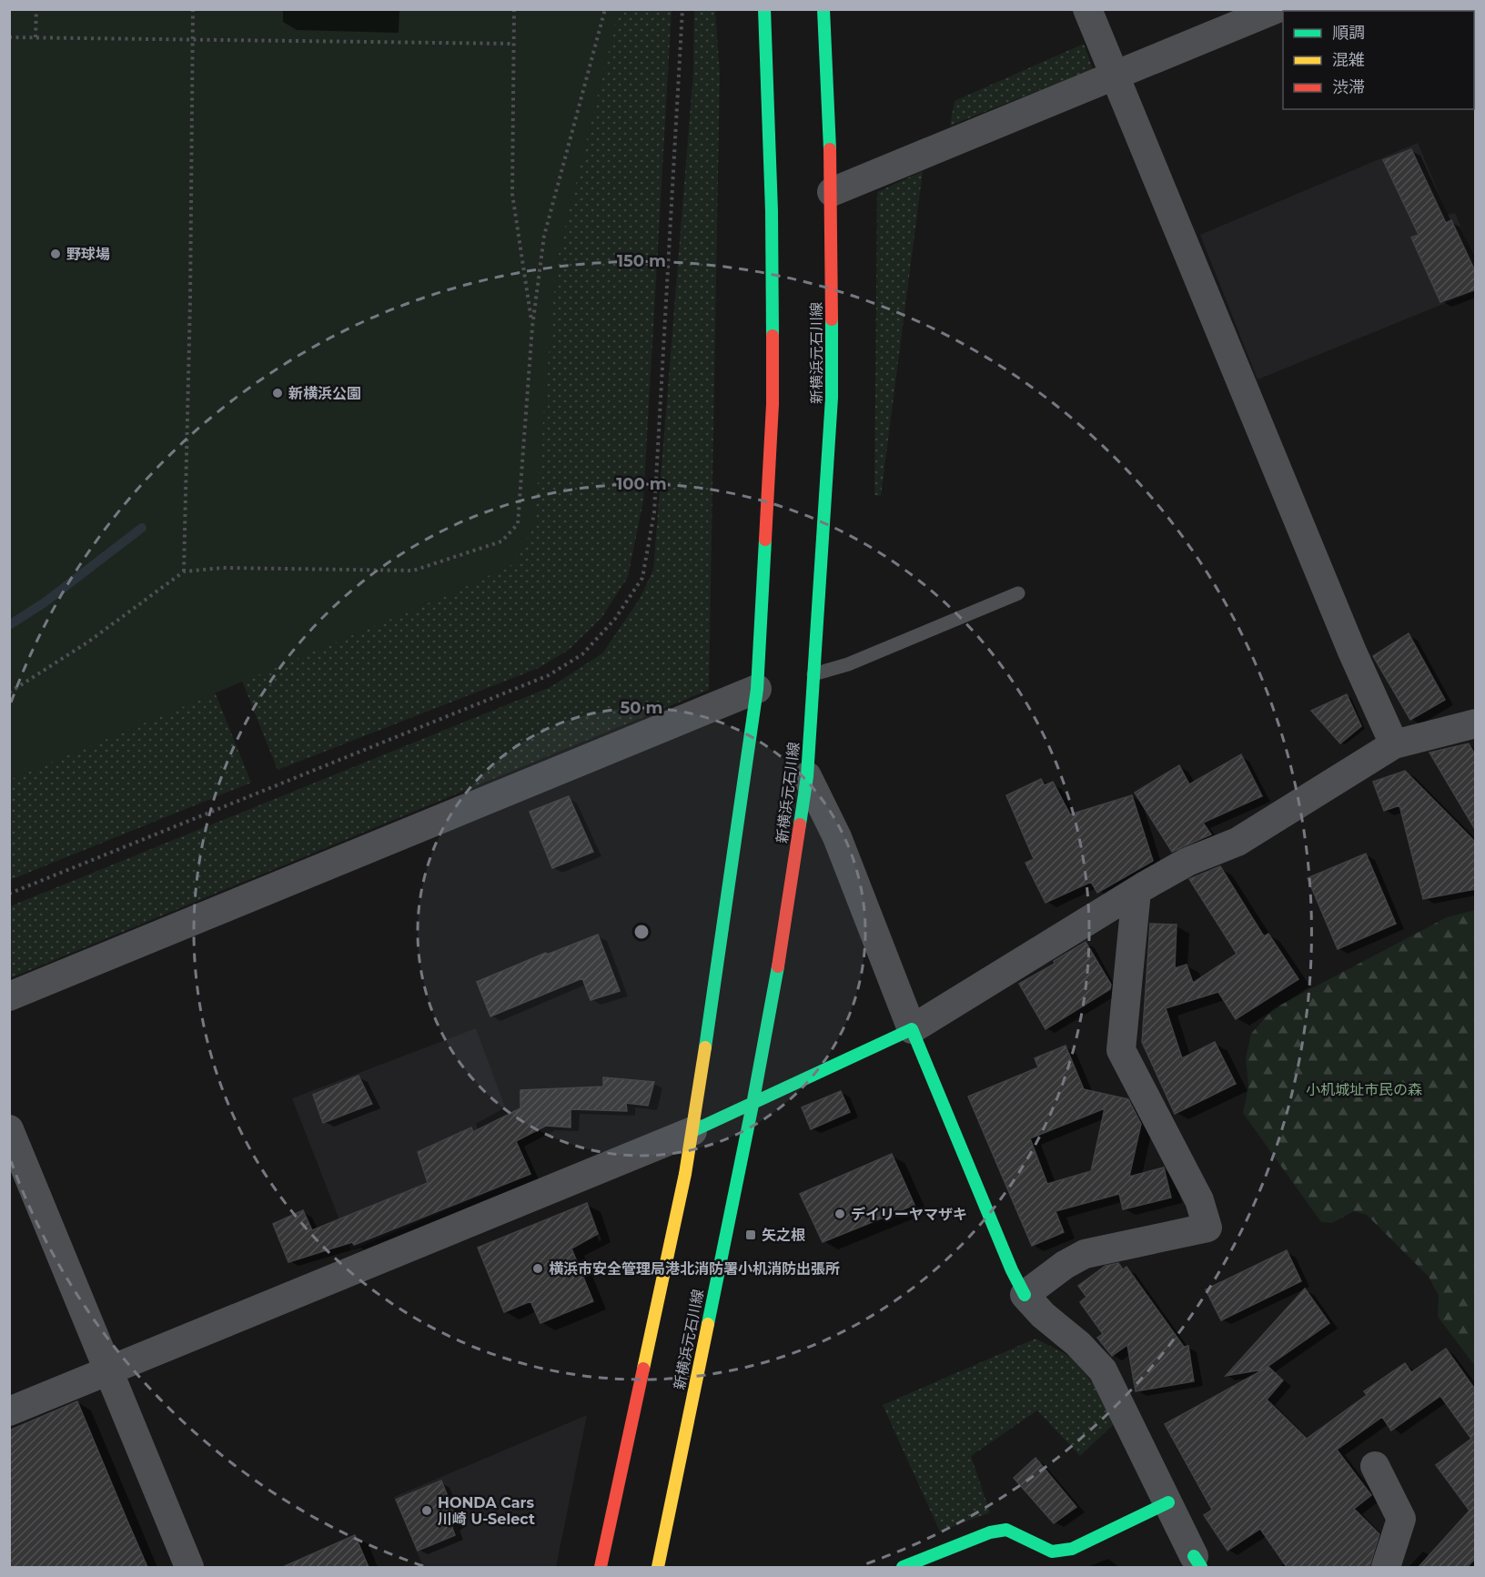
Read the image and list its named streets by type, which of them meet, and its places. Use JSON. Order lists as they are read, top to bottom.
{
  "streets": {
    "street": ["新横浜元石川線"]
  },
  "parks": ["小机城址市民の森"],
  "places": {
    "other": [
      "野球場",
      "新横浜公園",
      "デイリーヤマザキ",
      "横浜市安全管理局港北消防署小机消防出張所",
      "HONDA Cars 川崎 U-Select"
    ],
    "transit": ["矢之根"]
  },
  "legend": ["順調", "混雑", "渋滞"],
  "rings": ["150 m", "100 m", "50 m"]
}
